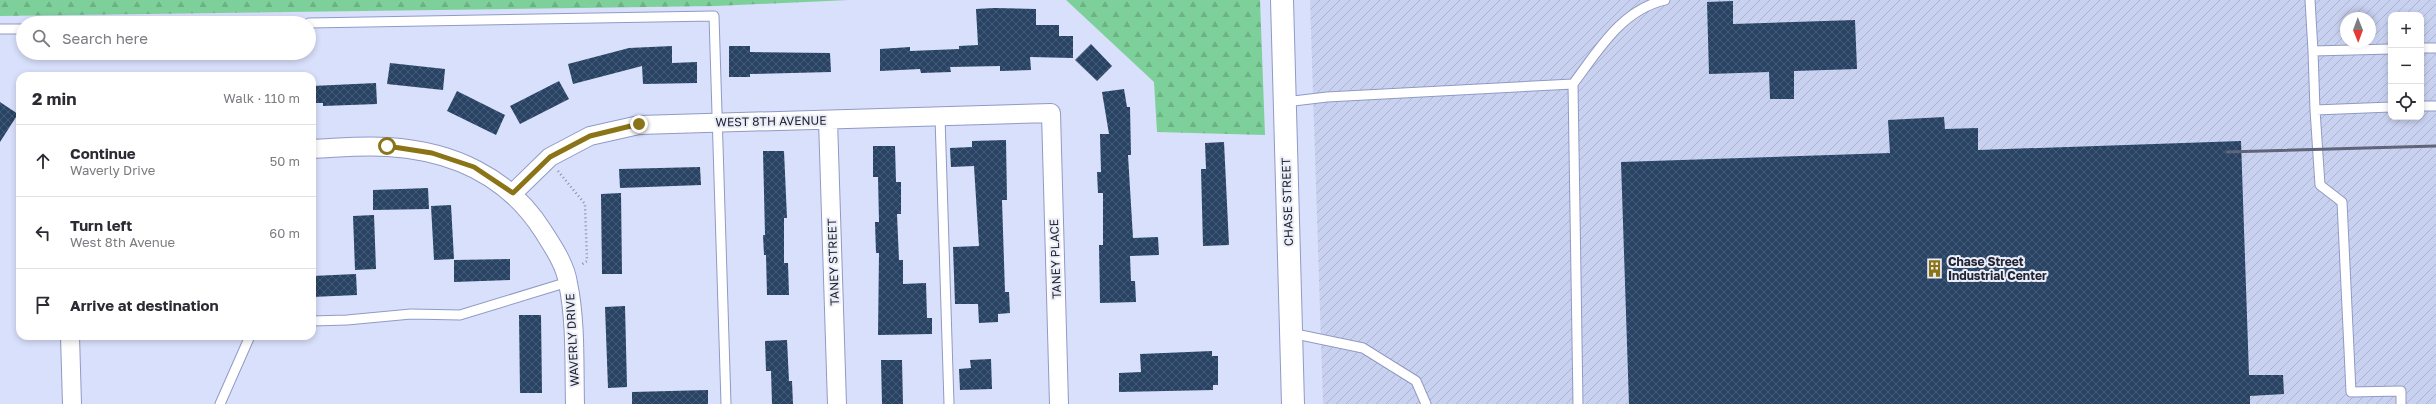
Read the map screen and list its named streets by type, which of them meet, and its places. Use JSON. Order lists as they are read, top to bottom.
{
  "streets": {
    "street": [
      "WEST 8TH AVENUE",
      "CHASE STREET",
      "TANEY PLACE",
      "TANEY STREET",
      "WAVERLY DRIVE"
    ]
  },
  "crossings": [
    ["WEST 8TH AVENUE", "TANEY PLACE"],
    ["WEST 8TH AVENUE", "TANEY STREET"],
    ["WEST 8TH AVENUE", "WAVERLY DRIVE"]
  ],
  "places": {
    "building": ["Chase Street Industrial Center"]
  },
  "north": "bottom",
  "page": {
    "map_buttons": ["+", "−"],
    "search": "Search here",
    "heading": ["2 min", "Walk · 110 m"],
    "list": [
      ["Continue", "Waverly Drive", "50 m"],
      ["Turn left", "West 8th Avenue", "60 m"],
      "Arrive at destination"
    ]
  }
}
